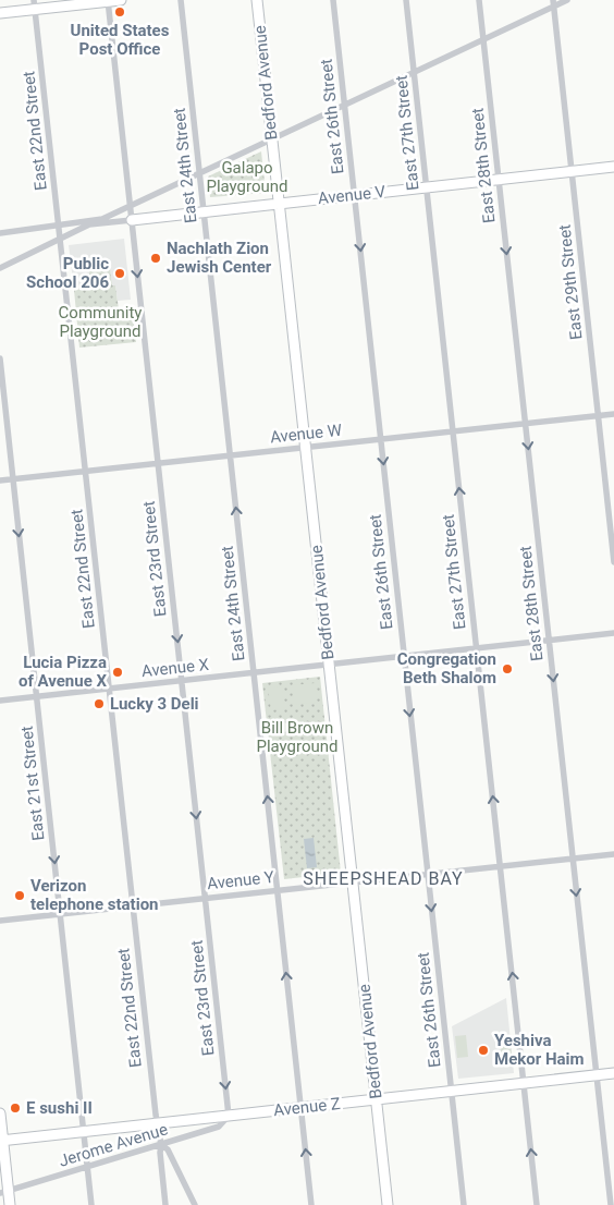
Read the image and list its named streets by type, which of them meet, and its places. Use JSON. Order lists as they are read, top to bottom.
{
  "streets": {
    "main road": ["Bedford Avenue", "Avenue V", "Avenue Z"],
    "street": [
      "East 26th Street",
      "East 22nd Street",
      "East 27th Street",
      "East 24th Street",
      "East 28th Street",
      "East 29th Street",
      "Avenue W",
      "East 23rd Street",
      "Avenue X",
      "East 21st Street",
      "Avenue Y",
      "Jerome Avenue"
    ]
  },
  "crossings": [
    ["Bedford Avenue", "Avenue V"],
    ["Bedford Avenue", "Avenue W"],
    ["Bedford Avenue", "Avenue X"],
    ["Bedford Avenue", "Avenue Y"],
    ["Bedford Avenue", "Avenue Z"],
    ["East 26th Street", "Avenue V"],
    ["East 26th Street", "Avenue W"],
    ["East 26th Street", "Avenue X"],
    ["East 26th Street", "Avenue Y"],
    ["East 26th Street", "Avenue Z"],
    ["East 22nd Street", "Avenue V"],
    ["East 22nd Street", "Avenue W"],
    ["East 22nd Street", "Avenue X"],
    ["East 22nd Street", "Avenue Y"],
    ["East 22nd Street", "Avenue Z"],
    ["East 22nd Street", "Jerome Avenue"],
    ["East 27th Street", "Avenue V"],
    ["East 27th Street", "Avenue W"],
    ["East 27th Street", "Avenue X"],
    ["East 27th Street", "Avenue Y"],
    ["East 27th Street", "Avenue Z"],
    ["East 24th Street", "Avenue V"],
    ["East 24th Street", "Avenue W"],
    ["East 24th Street", "Avenue X"],
    ["East 24th Street", "Avenue Y"],
    ["East 24th Street", "Avenue Z"],
    ["East 28th Street", "Avenue V"],
    ["East 28th Street", "Avenue W"],
    ["East 28th Street", "Avenue X"],
    ["East 28th Street", "Avenue Y"],
    ["East 28th Street", "Avenue Z"],
    ["Avenue V", "East 29th Street"],
    ["Avenue V", "East 23rd Street"],
    ["East 29th Street", "Avenue W"],
    ["Avenue W", "East 23rd Street"],
    ["Avenue W", "East 21st Street"],
    ["East 23rd Street", "Avenue X"],
    ["East 23rd Street", "Avenue Y"],
    ["East 23rd Street", "Avenue Z"],
    ["East 23rd Street", "Jerome Avenue"],
    ["Avenue X", "East 21st Street"],
    ["East 21st Street", "Avenue Y"],
    ["East 21st Street", "Avenue Z"],
    ["East 21st Street", "Jerome Avenue"],
    ["Avenue Z", "Jerome Avenue"]
  ],
  "one_way": [
    "East 26th Street",
    "East 27th Street",
    "East 24th Street",
    "East 28th Street",
    "East 23rd Street",
    "East 21st Street"
  ],
  "districts": ["SHEEPSHEAD BAY"],
  "parks": ["Galapo Playground", "Community Playground", "Bill Brown Playground"],
  "places": [
    "United States Post Office",
    "Nachlath Zion Jewish Center",
    "Public School 206",
    "Congregation Beth Shalom",
    "Lucia Pizza of Avenue X",
    "Lucky 3 Deli",
    "Verizon telephone station",
    "Yeshiva Mekor Haim",
    "E sushi II"
  ]
}
